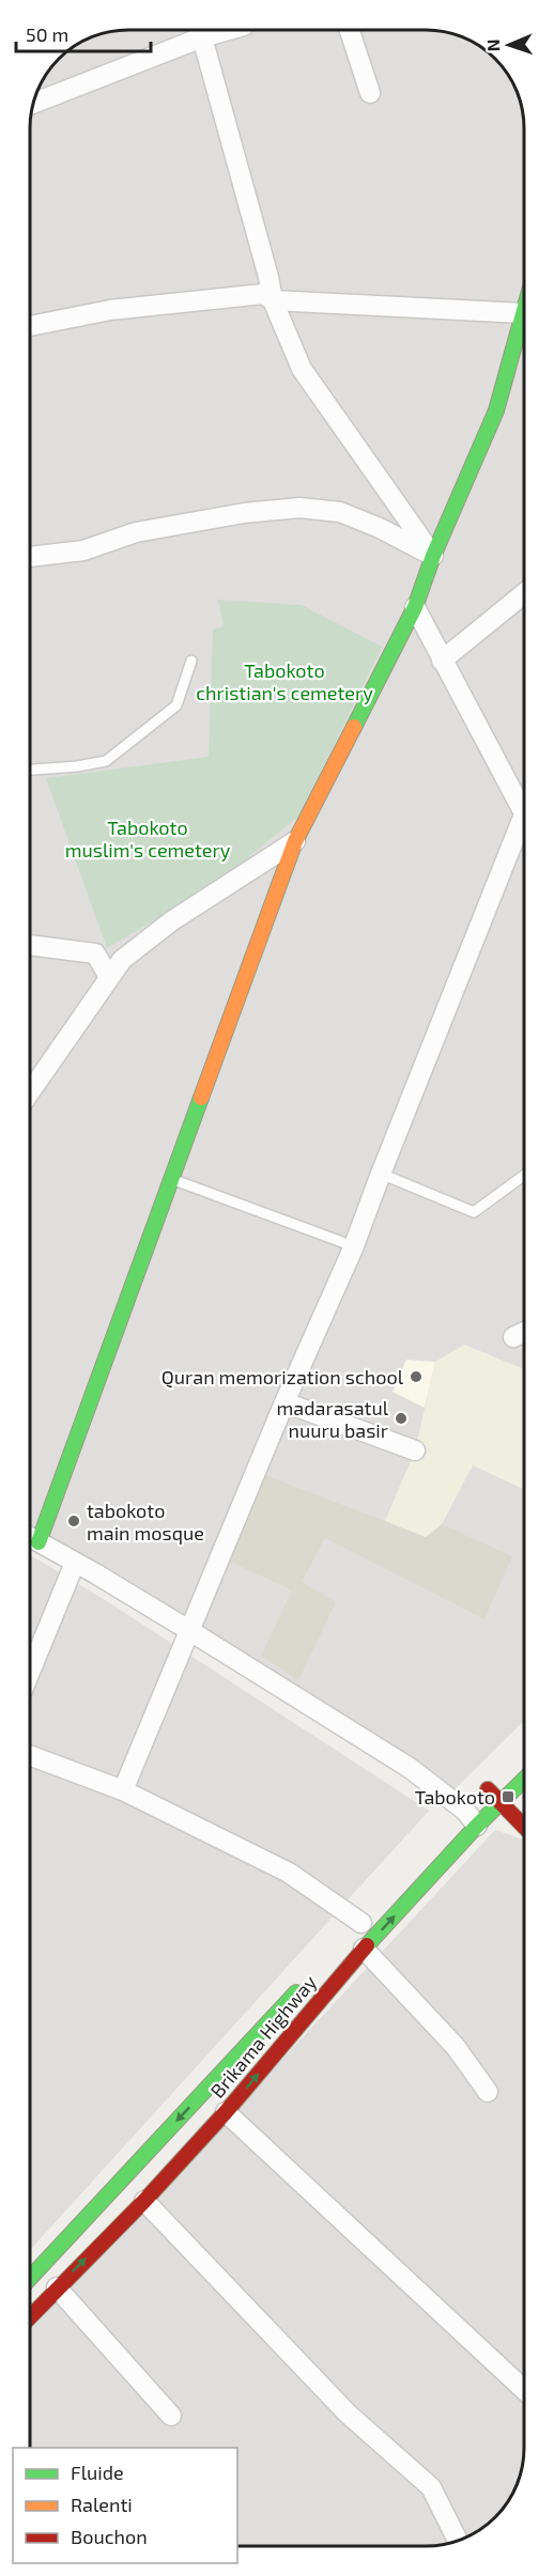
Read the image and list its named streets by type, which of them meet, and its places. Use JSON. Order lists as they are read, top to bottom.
{
  "streets": {
    "main road": ["Brikama Highway"]
  },
  "parks": ["Tabokoto christian's cemetery", "Tabokoto muslim's cemetery"],
  "places": {
    "other": ["Quran memorization school", "madarasatul nuuru basir", "tabokoto main mosque"],
    "transit": ["Tabokoto"]
  },
  "legend": ["Fluide", "Ralenti", "Bouchon"],
  "scale_bar": "50 m",
  "north": "left"
}
